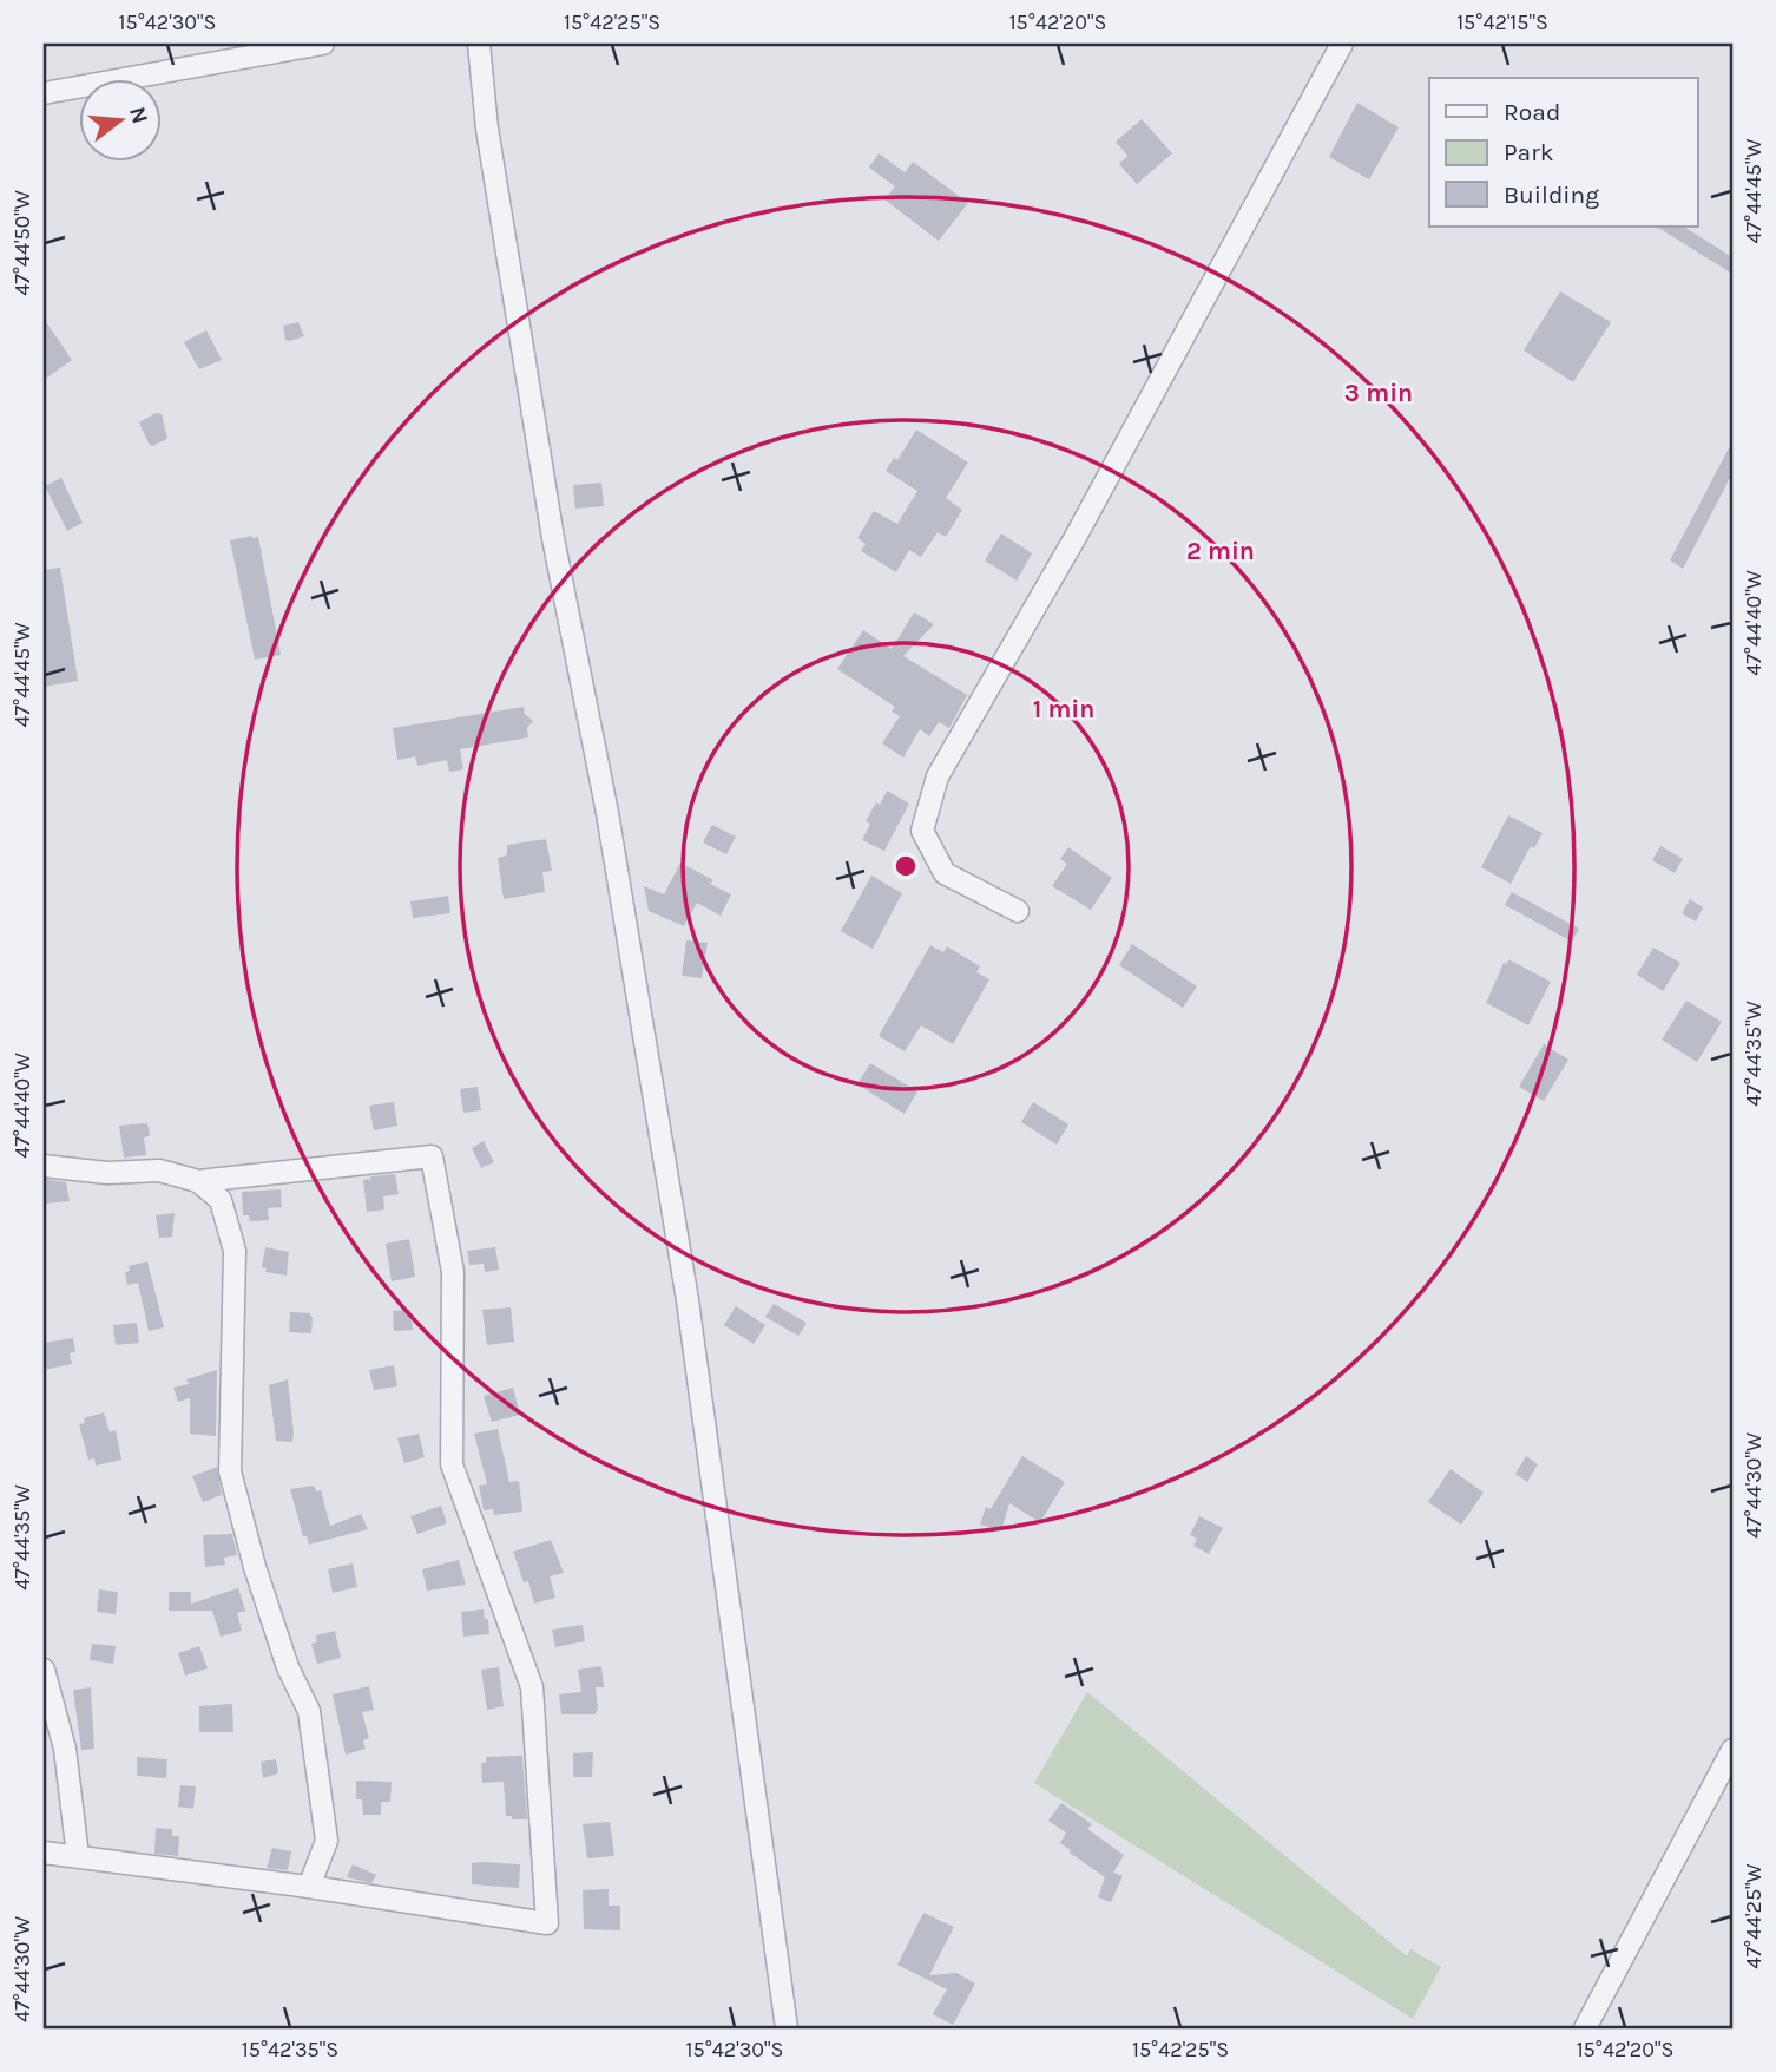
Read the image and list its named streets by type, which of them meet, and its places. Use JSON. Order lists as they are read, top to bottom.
{
  "legend": ["Road", "Park", "Building"],
  "north": "right",
  "coordinates": [
    "15°42'30\"S",
    "15°42'25\"S",
    "15°42'20\"S",
    "15°42'15\"S",
    "47°44'45\"W",
    "47°44'50\"W",
    "47°44'40\"W",
    "47°44'35\"W",
    "47°44'30\"W",
    "47°44'25\"W",
    "15°42'35\"S"
  ],
  "rings": ["3 min", "2 min", "1 min"]
}
